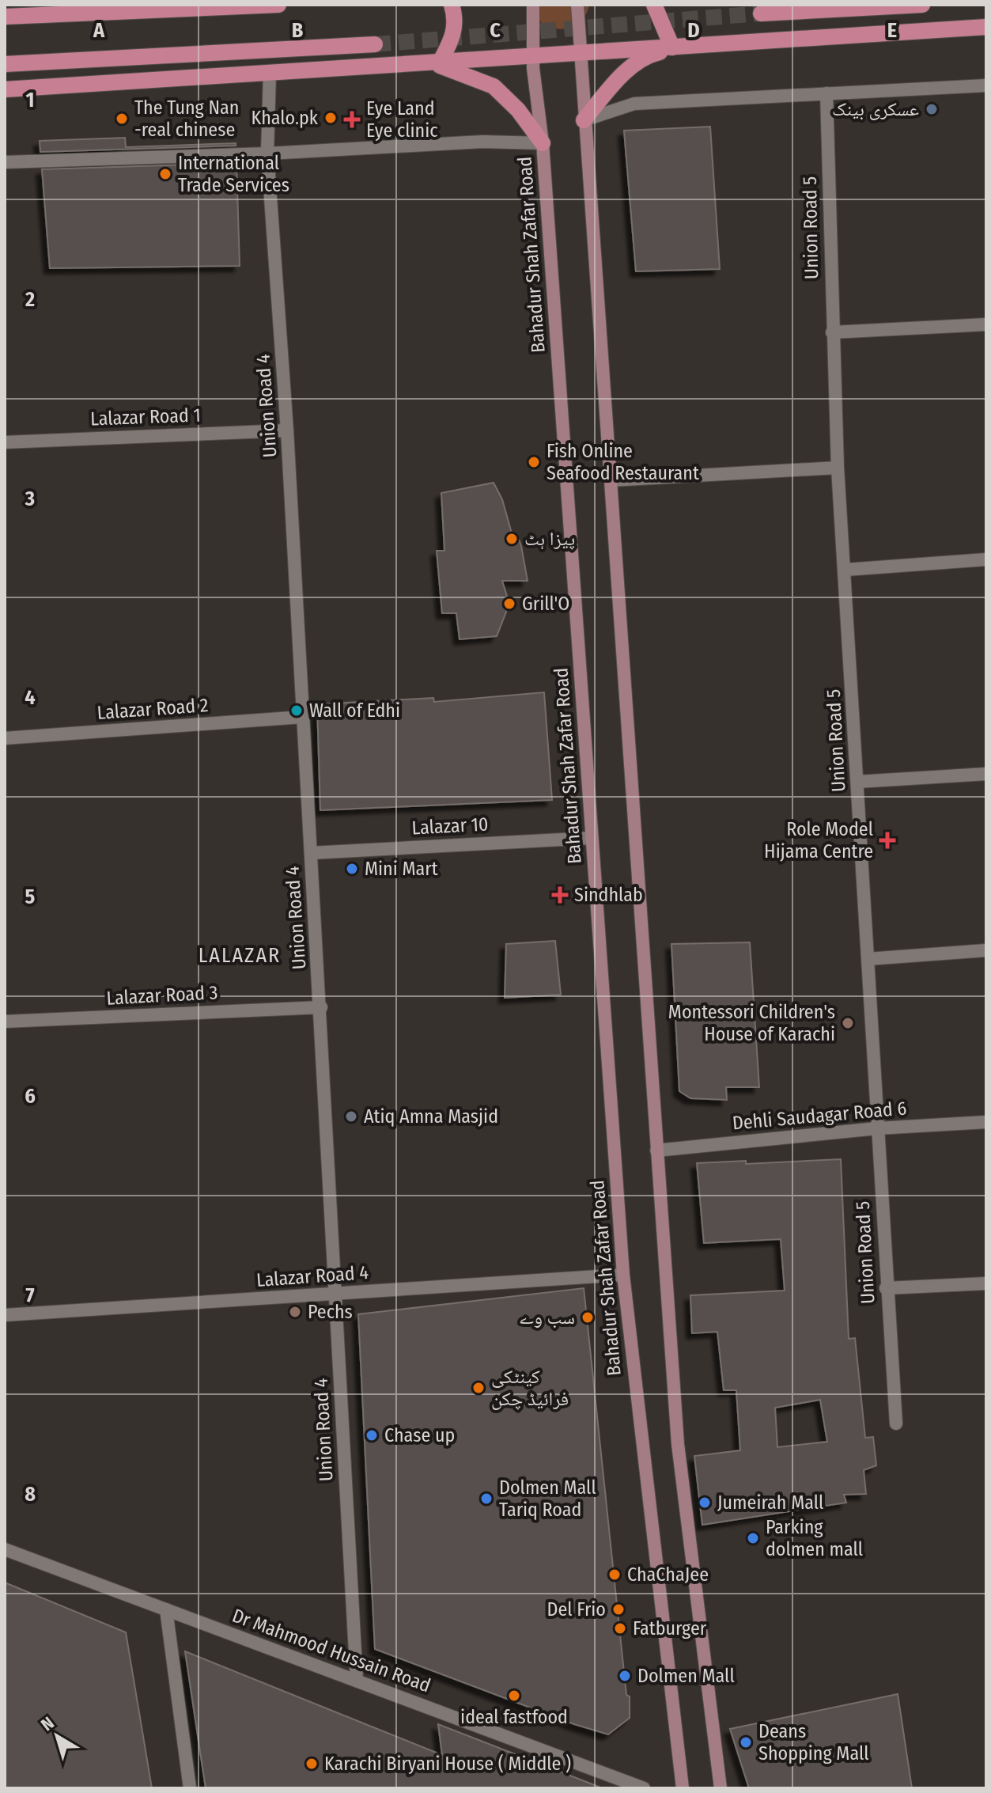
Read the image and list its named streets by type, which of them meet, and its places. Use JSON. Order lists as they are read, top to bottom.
{
  "streets": {
    "main road": ["Bahadur Shah Zafar Road"],
    "street": [
      "Union Road 5",
      "Union Road 4",
      "Lalazar Road 1",
      "Lalazar Road 2",
      "Lalazar 10",
      "Lalazar Road 3",
      "Dehli Saudagar Road 6",
      "Lalazar Road 4",
      "Dr Mahmood Hussain Road"
    ]
  },
  "crossings": [
    ["Union Road 5", "Dehli Saudagar Road 6"],
    ["Bahadur Shah Zafar Road", "Lalazar 10"],
    ["Bahadur Shah Zafar Road", "Lalazar Road 4"],
    ["Union Road 4", "Lalazar Road 1"],
    ["Union Road 4", "Lalazar Road 2"],
    ["Union Road 4", "Lalazar 10"],
    ["Union Road 4", "Lalazar Road 3"],
    ["Union Road 4", "Lalazar Road 4"],
    ["Union Road 4", "Dr Mahmood Hussain Road"]
  ],
  "districts": ["LALAZAR"],
  "places": {
    "other": [
      "عسکری بینک",
      "Khalo.pk",
      "The Tung Nan -real chinese",
      "International Trade Services",
      "Fish Online Seafood Restaurant",
      "پیزا ہٹ",
      "Grill'O",
      "Wall of Edhi",
      "Mini Mart",
      "Montessori Children's House of Karachi",
      "Atiq Amna Masjid",
      "Pechs",
      "سب وے",
      "کینٹکی فرائیڈ چکن",
      "Chase up",
      "Dolmen Mall Tariq Road",
      "Jumeirah Mall",
      "Parking dolmen mall",
      "ChaChaJee",
      "Del Frio",
      "Fatburger",
      "Dolmen Mall",
      "ideal fastfood",
      "Deans Shopping Mall",
      "Karachi Biryani House ( Middle )"
    ],
    "health": ["Eye Land Eye clinic", "Role Model Hijama Centre", "Sindhlab"]
  },
  "north": "top left",
  "grid": {
    "columns": [
      "A",
      "B",
      "C",
      "D",
      "E"
    ],
    "rows": [
      "1",
      "2",
      "3",
      "4",
      "5",
      "6",
      "7",
      "8"
    ]
  }
}
